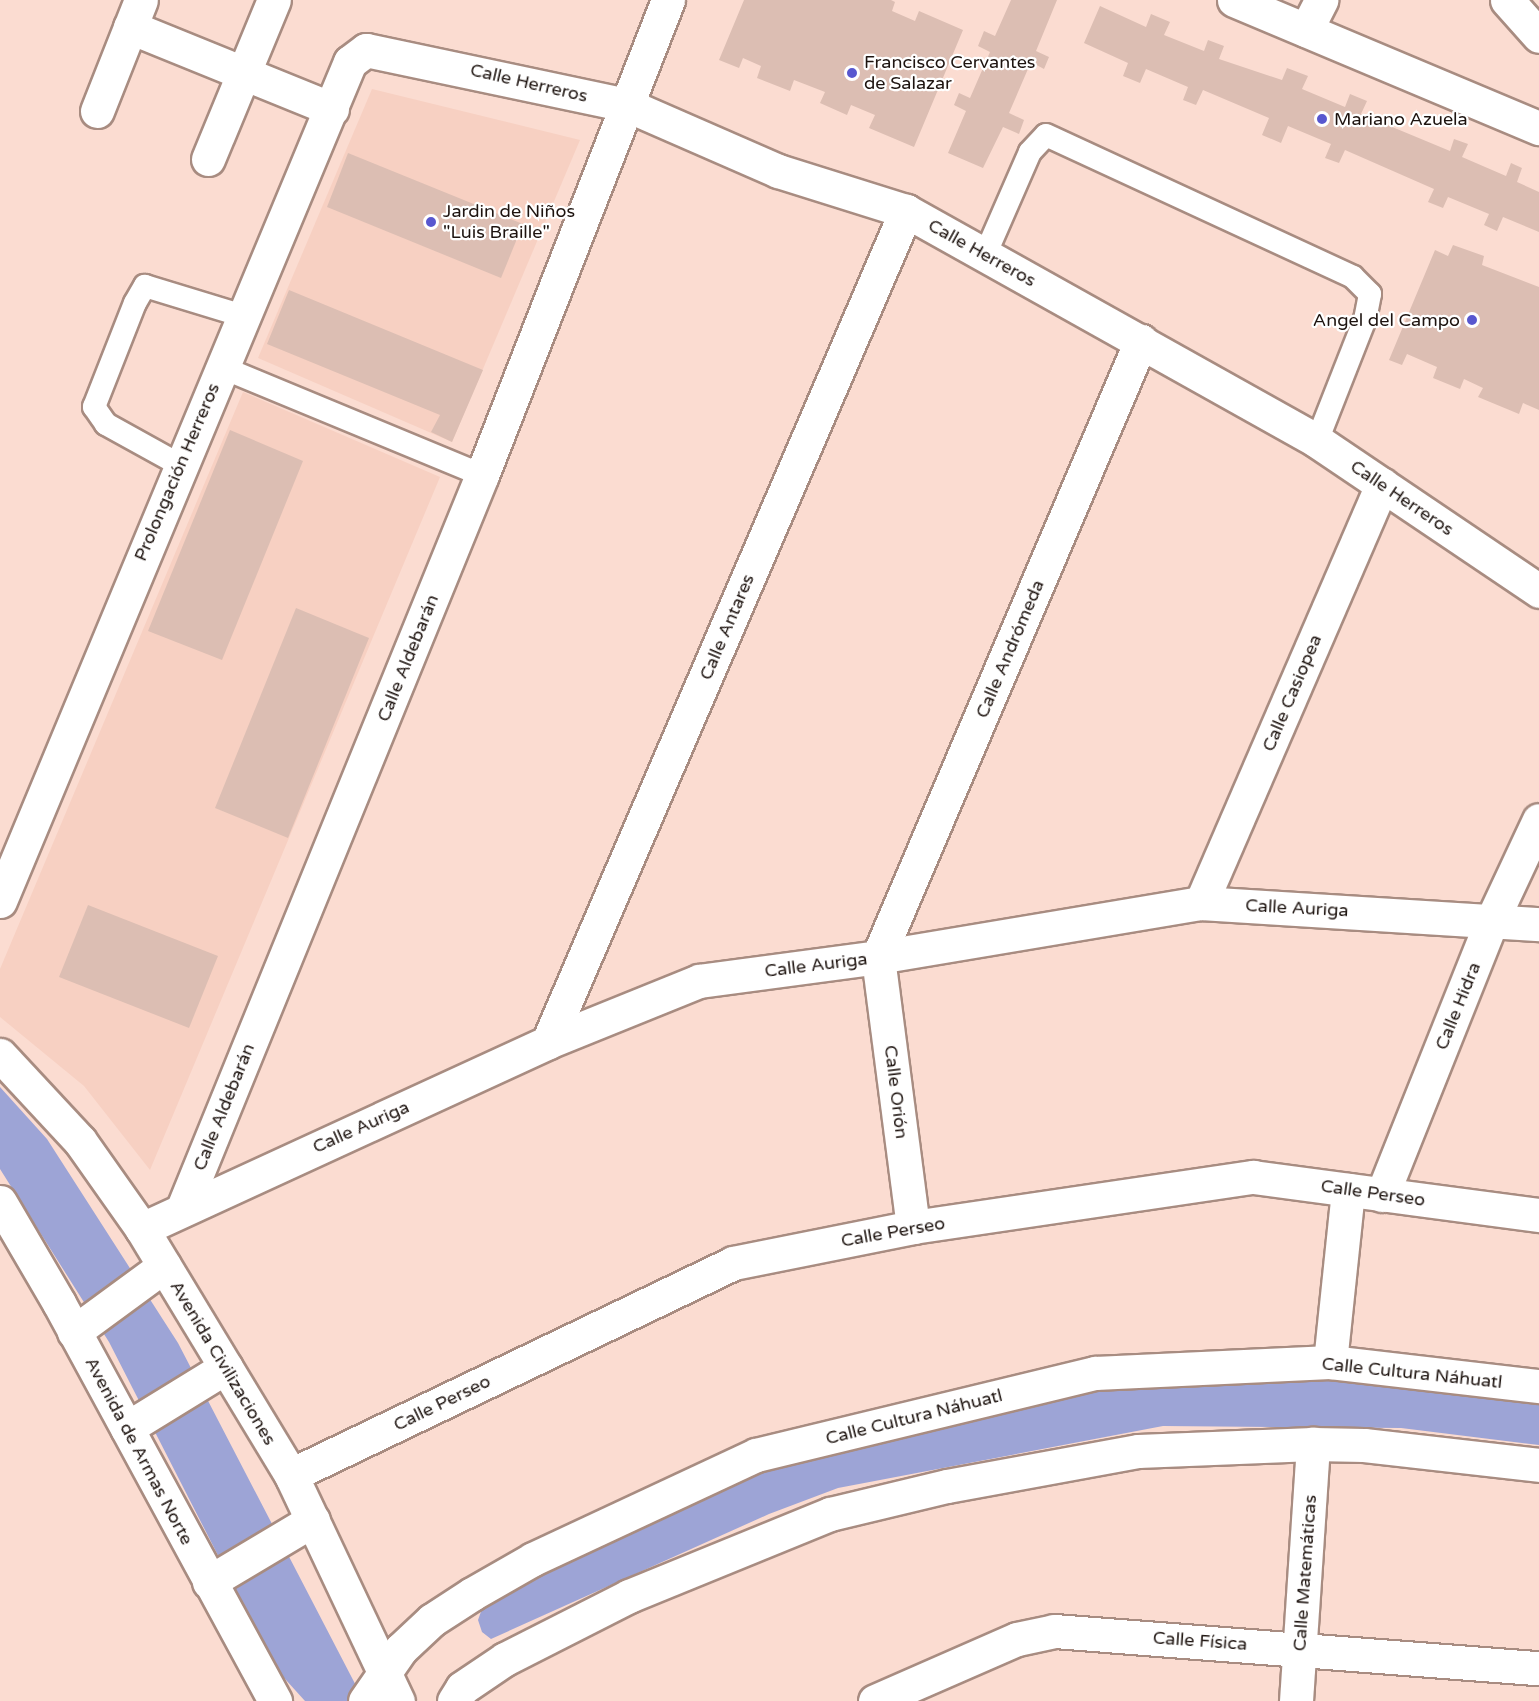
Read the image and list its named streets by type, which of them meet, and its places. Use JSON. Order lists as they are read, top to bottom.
{
  "streets": {
    "street": [
      "Calle Herreros",
      "Prolongación Herreros",
      "Calle Antares",
      "Calle Andrómeda",
      "Calle Aldebarán",
      "Calle Casiopea",
      "Calle Auriga",
      "Calle Hidra",
      "Calle Orión",
      "Calle Perseo",
      "Avenida Civilizaciones",
      "Calle Cultura Náhuatl",
      "Avenida de Armas Norte",
      "Calle Matemáticas",
      "Calle Física"
    ]
  },
  "crossings": [
    ["Calle Herreros", "Prolongación Herreros"],
    ["Calle Herreros", "Calle Antares"],
    ["Calle Herreros", "Calle Andrómeda"],
    ["Calle Herreros", "Calle Aldebarán"],
    ["Calle Herreros", "Calle Casiopea"],
    ["Calle Antares", "Calle Auriga"],
    ["Calle Andrómeda", "Calle Auriga"],
    ["Calle Andrómeda", "Calle Orión"],
    ["Calle Aldebarán", "Calle Auriga"],
    ["Calle Casiopea", "Calle Auriga"],
    ["Calle Auriga", "Calle Hidra"],
    ["Calle Auriga", "Calle Orión"],
    ["Calle Auriga", "Avenida Civilizaciones"],
    ["Calle Hidra", "Calle Perseo"],
    ["Calle Orión", "Calle Perseo"],
    ["Calle Perseo", "Avenida Civilizaciones"],
    ["Avenida Civilizaciones", "Calle Cultura Náhuatl"],
    ["Calle Matemáticas", "Calle Física"]
  ],
  "places": [
    "Francisco Cervantes de Salazar",
    "Mariano Azuela",
    "Jardin de Niños \"Luis Braille\"",
    "Angel del Campo"
  ]
}
